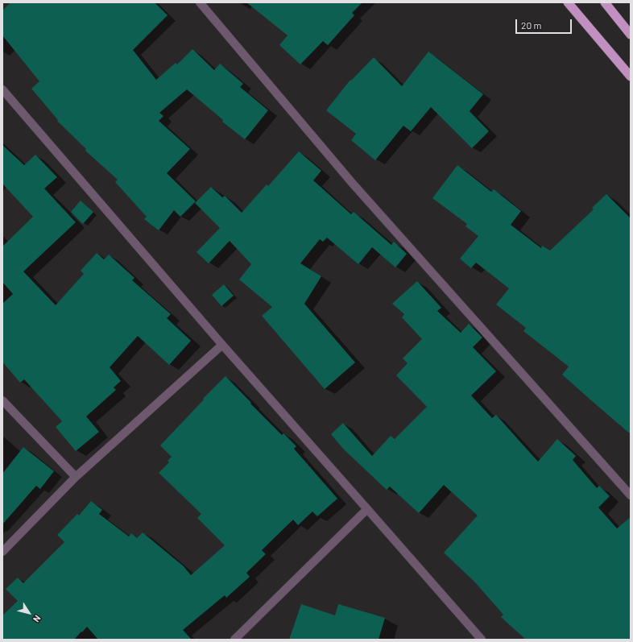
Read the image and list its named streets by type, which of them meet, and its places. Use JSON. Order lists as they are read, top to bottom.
{
  "scale_bar": "20 m",
  "north": "bottom right"
}
